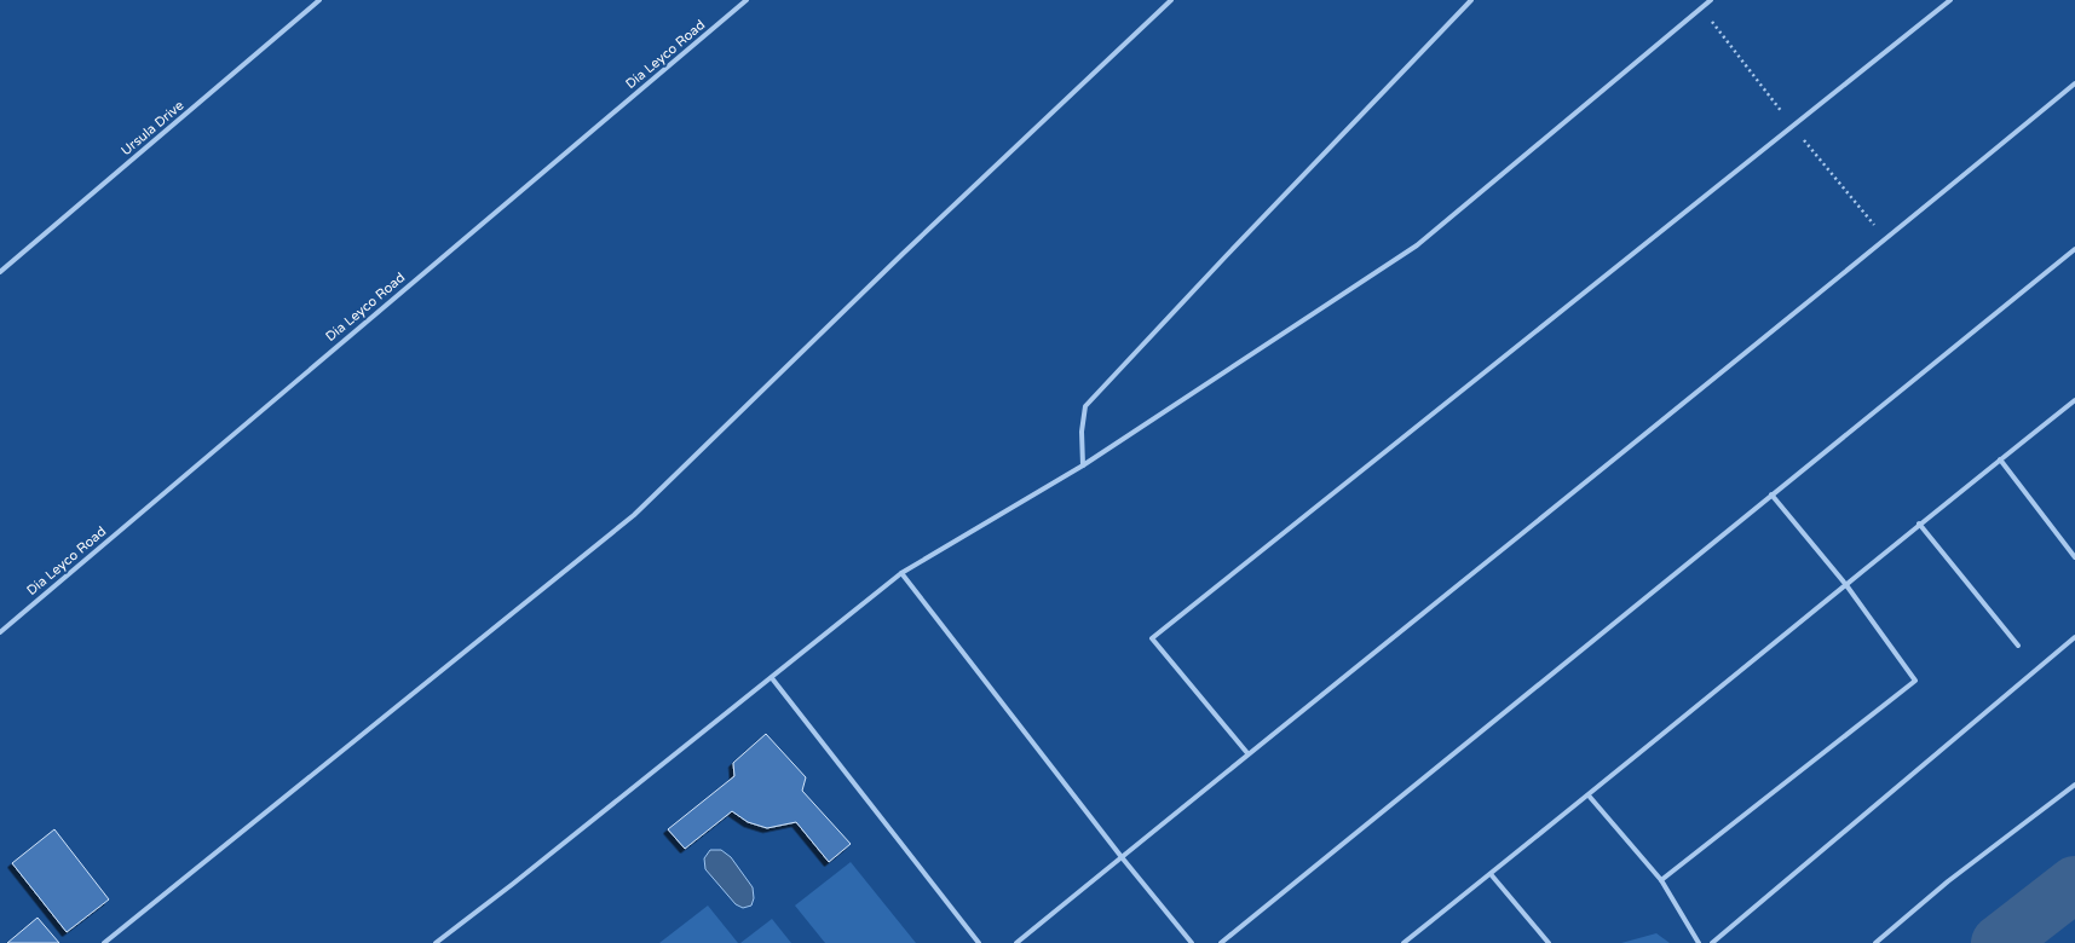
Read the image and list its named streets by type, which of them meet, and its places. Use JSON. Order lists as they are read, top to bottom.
{
  "streets": {
    "street": ["Dia Leyco Road", "Ursula Drive"]
  }
}
